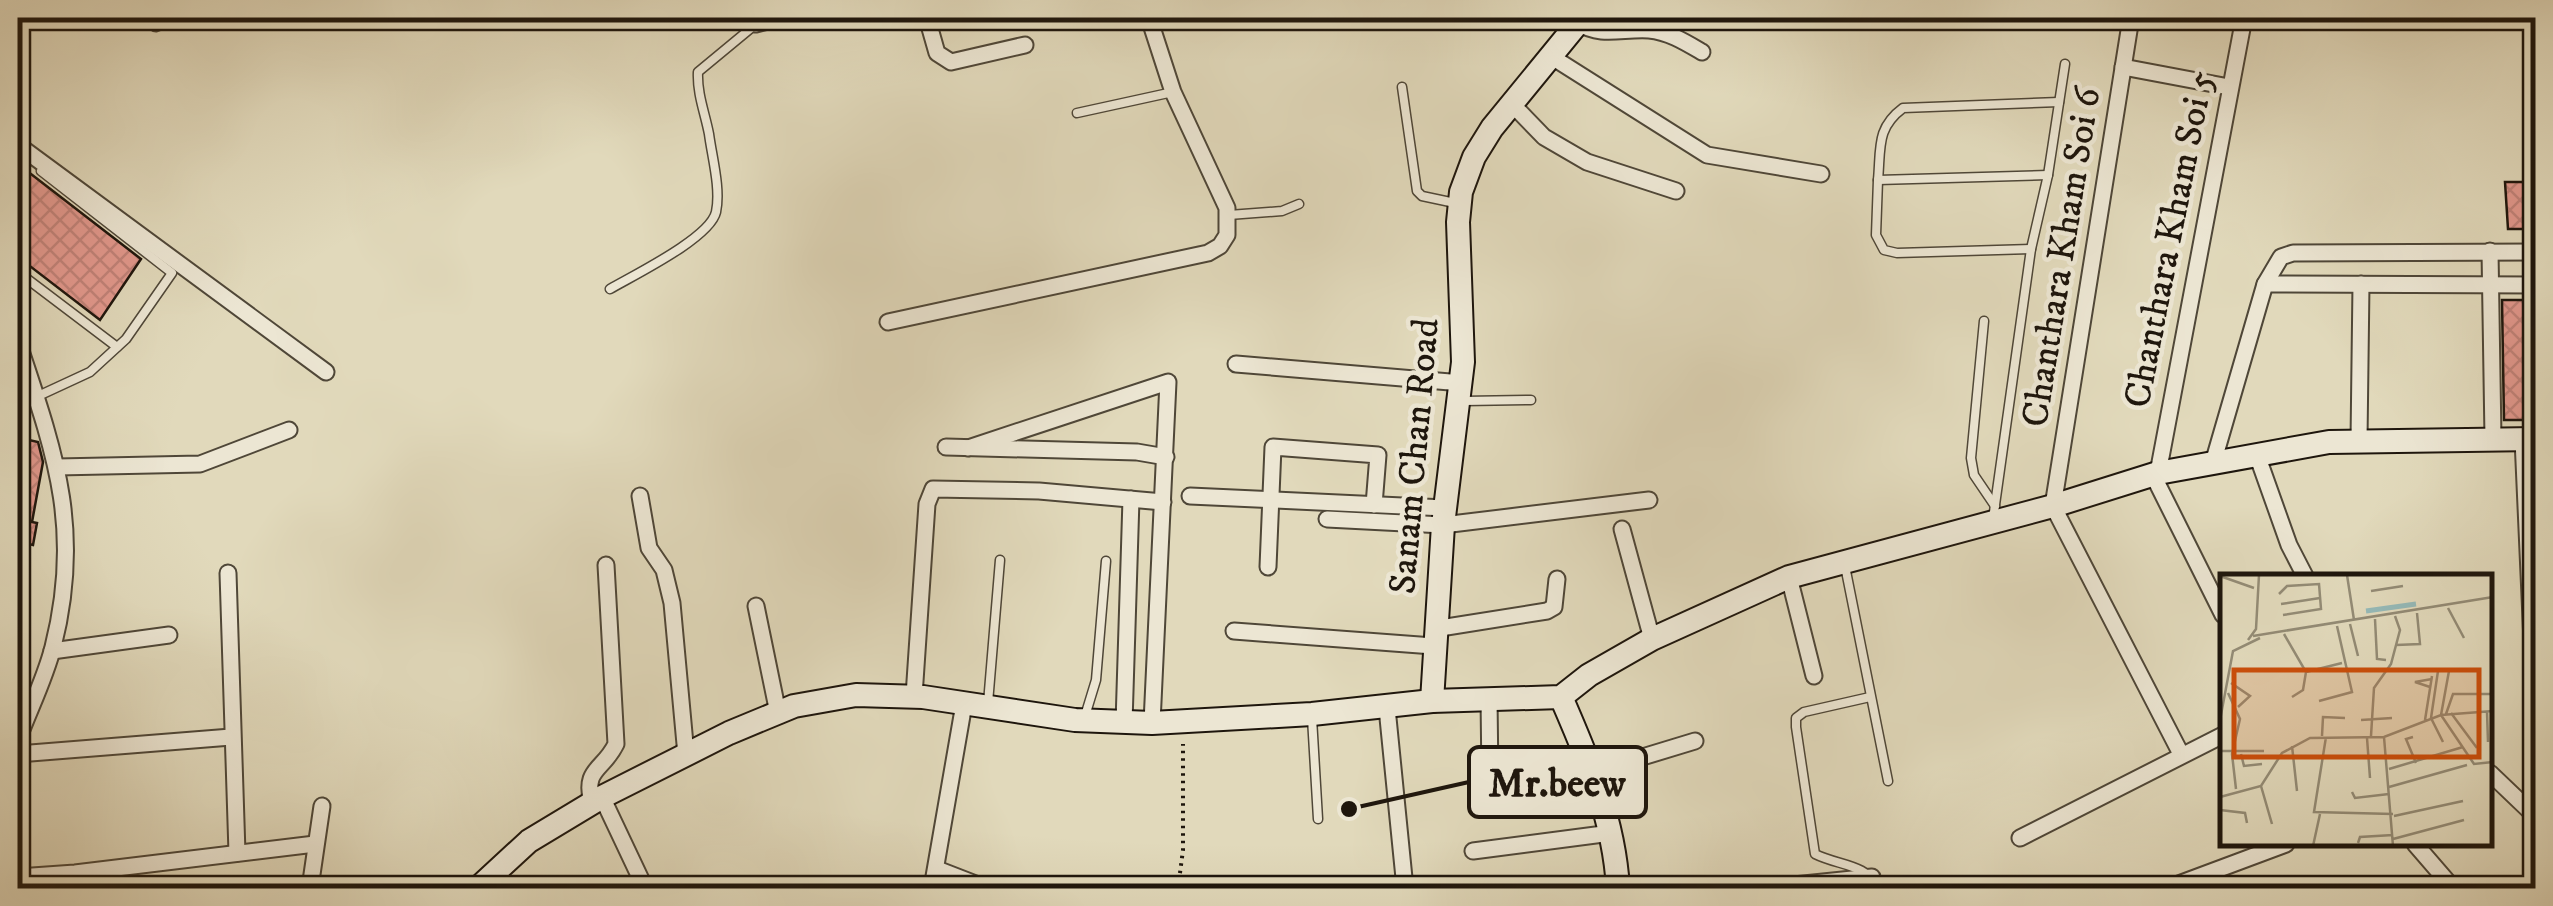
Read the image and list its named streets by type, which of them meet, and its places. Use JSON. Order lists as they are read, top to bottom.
{
  "streets": {
    "street": ["Chanthara Kham Soi 5", "Chanthara Kham Soi 6", "Sanam Chan Road"]
  },
  "places": ["Mr.beew"]
}
